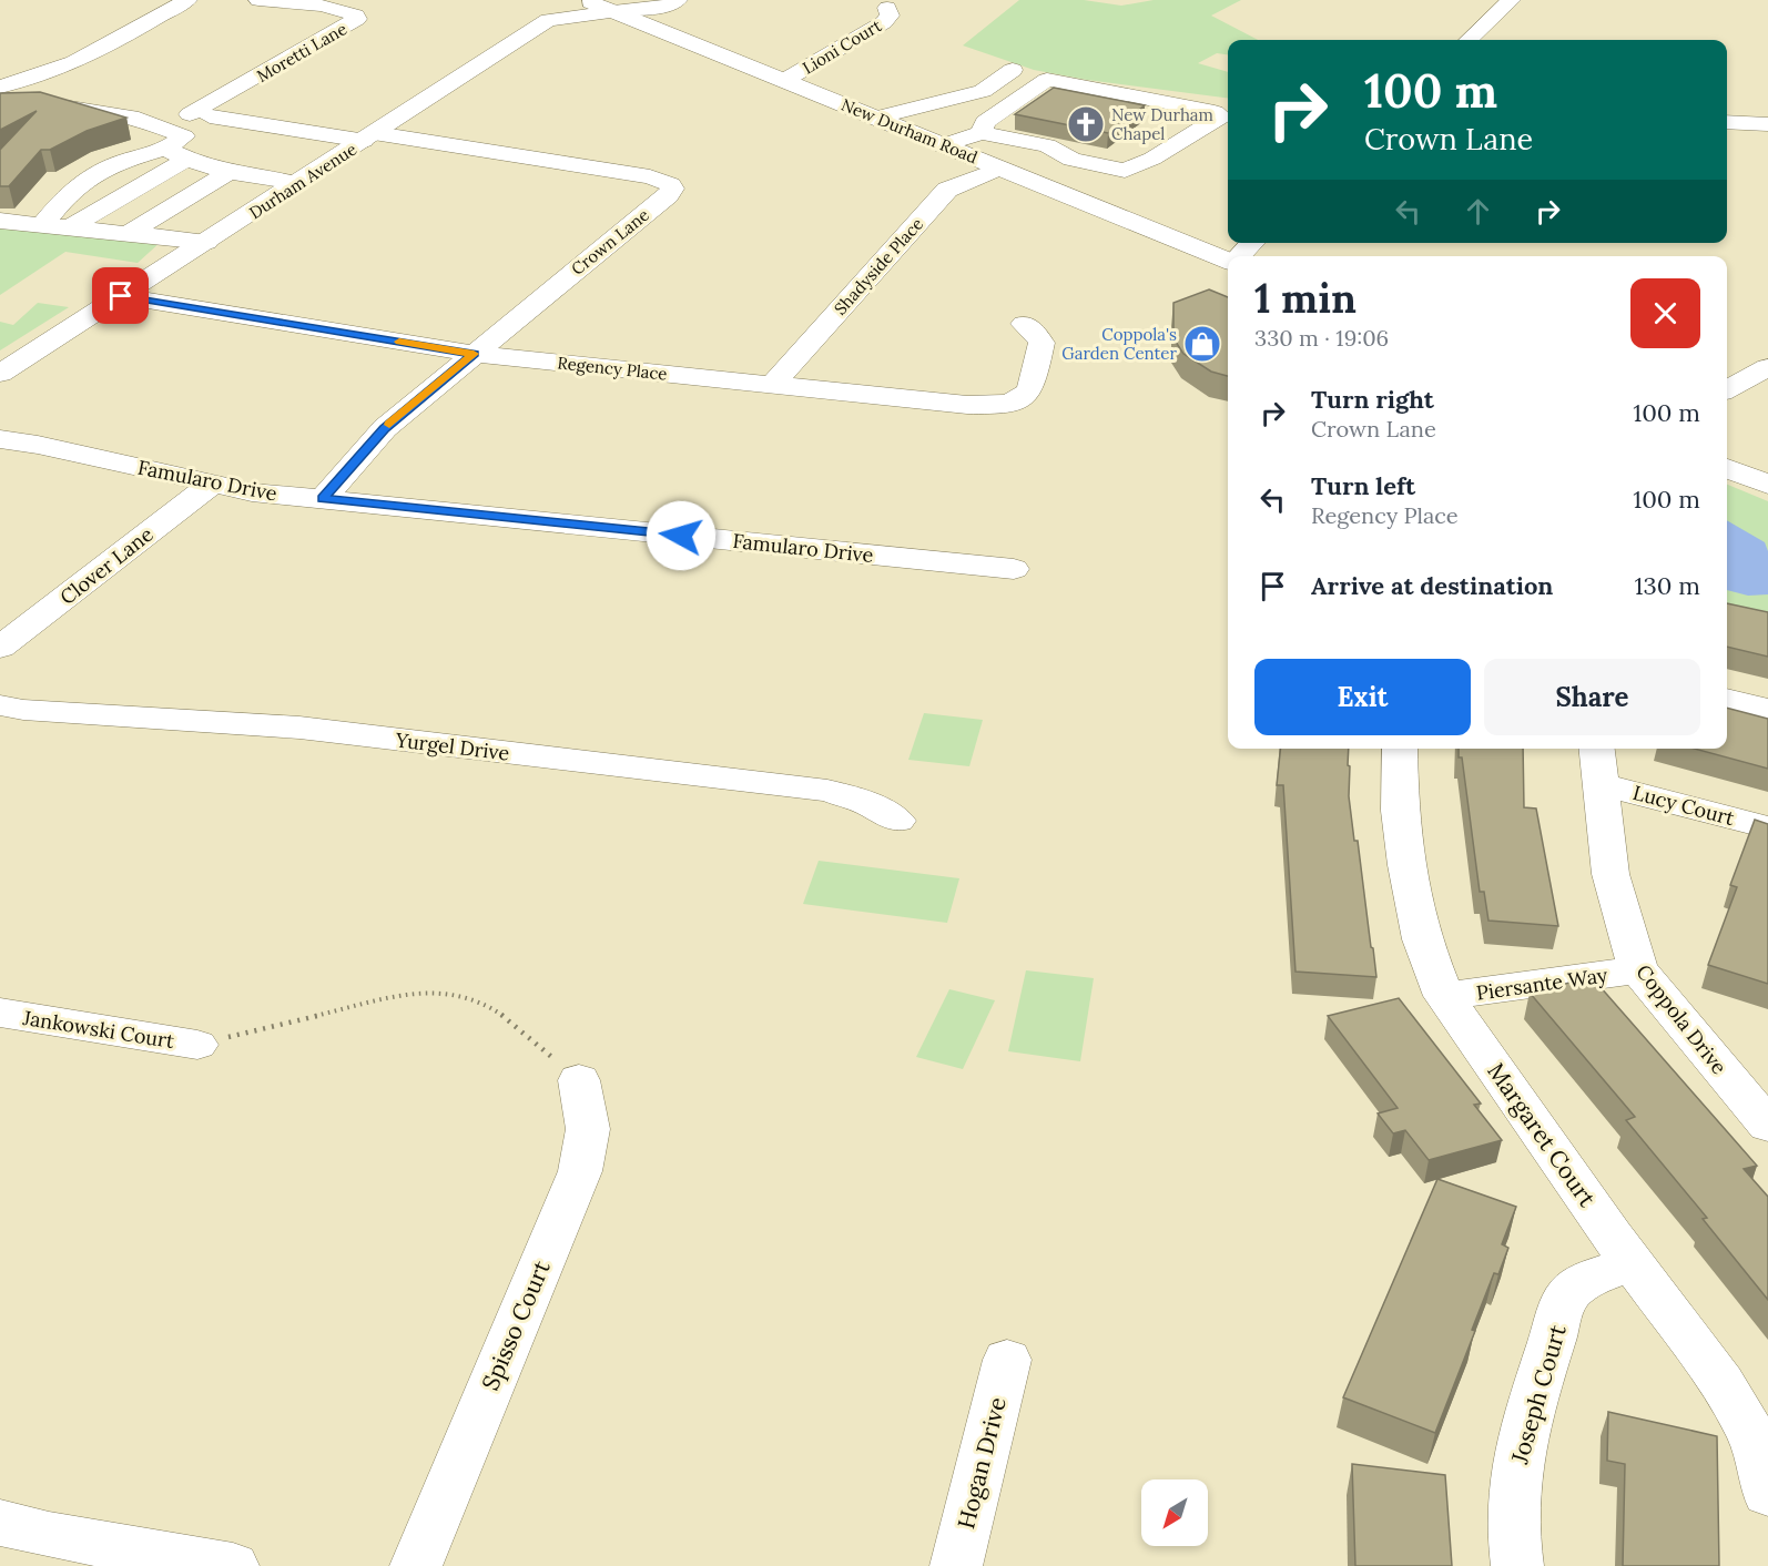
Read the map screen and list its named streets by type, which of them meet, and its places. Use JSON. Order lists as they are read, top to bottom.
{
  "streets": {
    "street": [
      "Lioni Court",
      "Moretti Lane",
      "New Durham Road",
      "Durham Avenue",
      "Crown Lane",
      "Shadyside Place",
      "Regency Place",
      "Famularo Drive",
      "Clover Lane",
      "Yurgel Drive",
      "Lucy Court",
      "Piersante Way",
      "Coppola Drive",
      "Jankowski Court",
      "Margaret Court",
      "Spisso Court",
      "Joseph Court",
      "Hogan Drive"
    ]
  },
  "crossings": [
    ["Lioni Court", "New Durham Road"],
    ["Moretti Lane", "Durham Avenue"],
    ["Moretti Lane", "Crown Lane"],
    ["New Durham Road", "Durham Avenue"],
    ["New Durham Road", "Shadyside Place"],
    ["Durham Avenue", "Crown Lane"],
    ["Durham Avenue", "Regency Place"],
    ["Crown Lane", "Regency Place"],
    ["Crown Lane", "Famularo Drive"],
    ["Shadyside Place", "Regency Place"],
    ["Famularo Drive", "Clover Lane"],
    ["Lucy Court", "Coppola Drive"],
    ["Piersante Way", "Coppola Drive"],
    ["Piersante Way", "Margaret Court"],
    ["Margaret Court", "Joseph Court"]
  ],
  "places": {
    "church": ["New Durham Chapel"],
    "shop": ["Coppola's Garden Center"]
  },
  "north": "bottom left",
  "page": {
    "turn": ["100 m", "Crown Lane"],
    "heading": ["1 min", "330 m · 19:06"],
    "list": [
      {
        "name": "Turn right",
        "note": "Crown Lane",
        "value": "100 m"
      },
      {
        "name": "Turn left",
        "note": "Regency Place",
        "value": "100 m"
      },
      {
        "name": "Arrive at destination",
        "value": "130 m"
      }
    ],
    "buttons": ["Exit", "Share"]
  }
}
